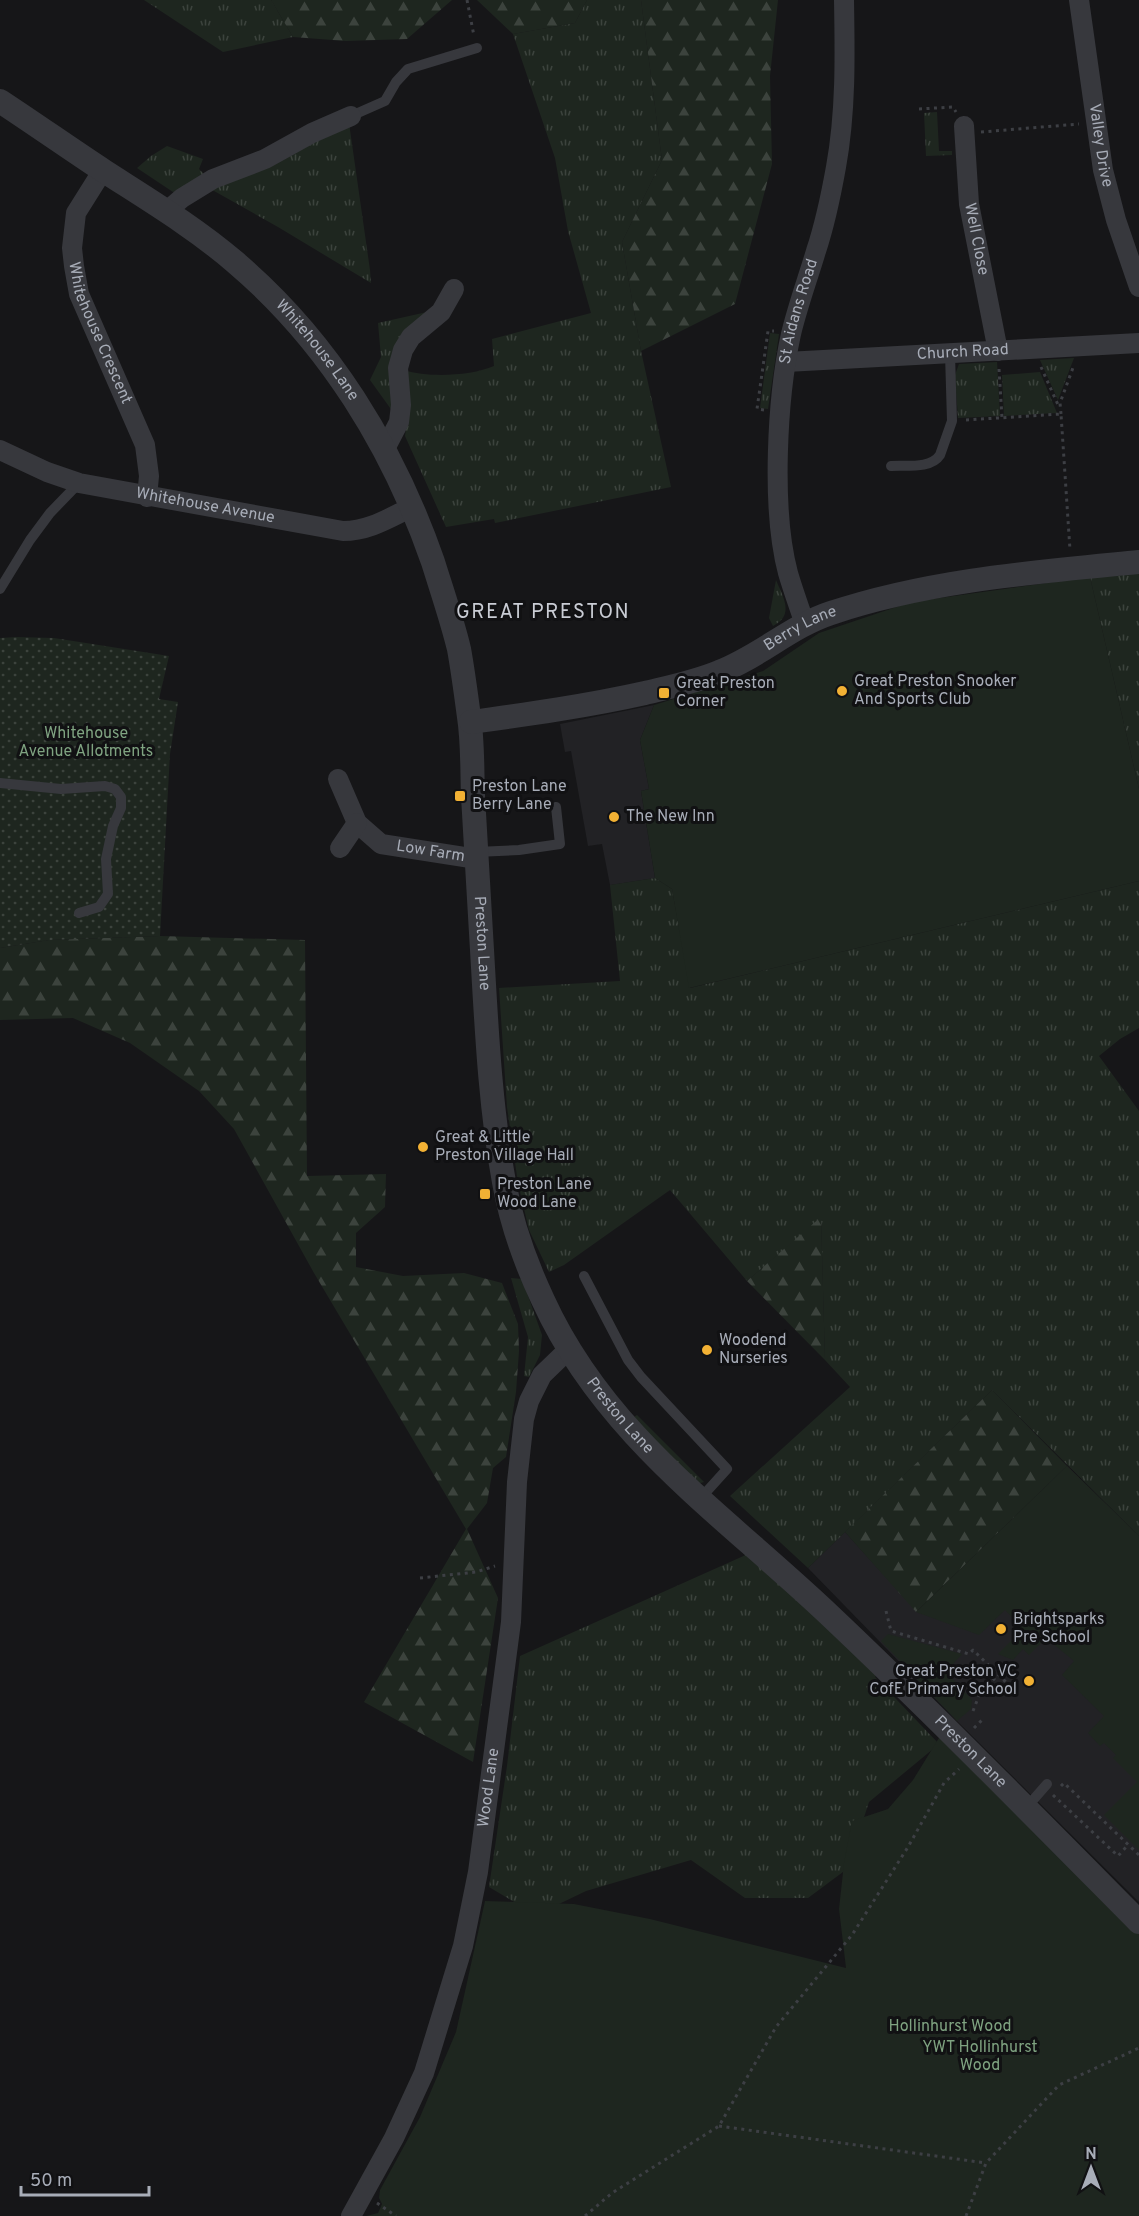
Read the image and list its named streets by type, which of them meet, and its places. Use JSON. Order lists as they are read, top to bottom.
{
  "streets": {
    "street": [
      "Valley Drive",
      "Well Close",
      "St Aidans Road",
      "Whitehouse Crescent",
      "Whitehouse Lane",
      "Church Road",
      "Whitehouse Avenue",
      "Berry Lane",
      "Low Farm",
      "Preston Lane",
      "Wood Lane"
    ]
  },
  "crossings": [
    ["Well Close", "Church Road"],
    ["St Aidans Road", "Church Road"],
    ["St Aidans Road", "Berry Lane"],
    ["Whitehouse Crescent", "Whitehouse Lane"],
    ["Whitehouse Crescent", "Whitehouse Avenue"],
    ["Whitehouse Lane", "Whitehouse Avenue"],
    ["Whitehouse Lane", "Berry Lane"],
    ["Whitehouse Lane", "Preston Lane"],
    ["Berry Lane", "Preston Lane"],
    ["Low Farm", "Preston Lane"],
    ["Preston Lane", "Wood Lane"]
  ],
  "districts": ["GREAT PRESTON"],
  "parks": ["Whitehouse Avenue Allotments", "Hollinhurst Wood", "YWT Hollinhurst Wood"],
  "places": {
    "other": [
      "Great Preston Snooker And Sports Club",
      "The New Inn",
      "Great & Little Preston Village Hall",
      "Woodend Nurseries",
      "Brightsparks Pre School",
      "Great Preston VC CofE Primary School"
    ],
    "transit": ["Great Preston Corner", "Preston Lane Berry Lane", "Preston Lane Wood Lane"]
  },
  "scale_bar": "50 m",
  "north": "top"
}
